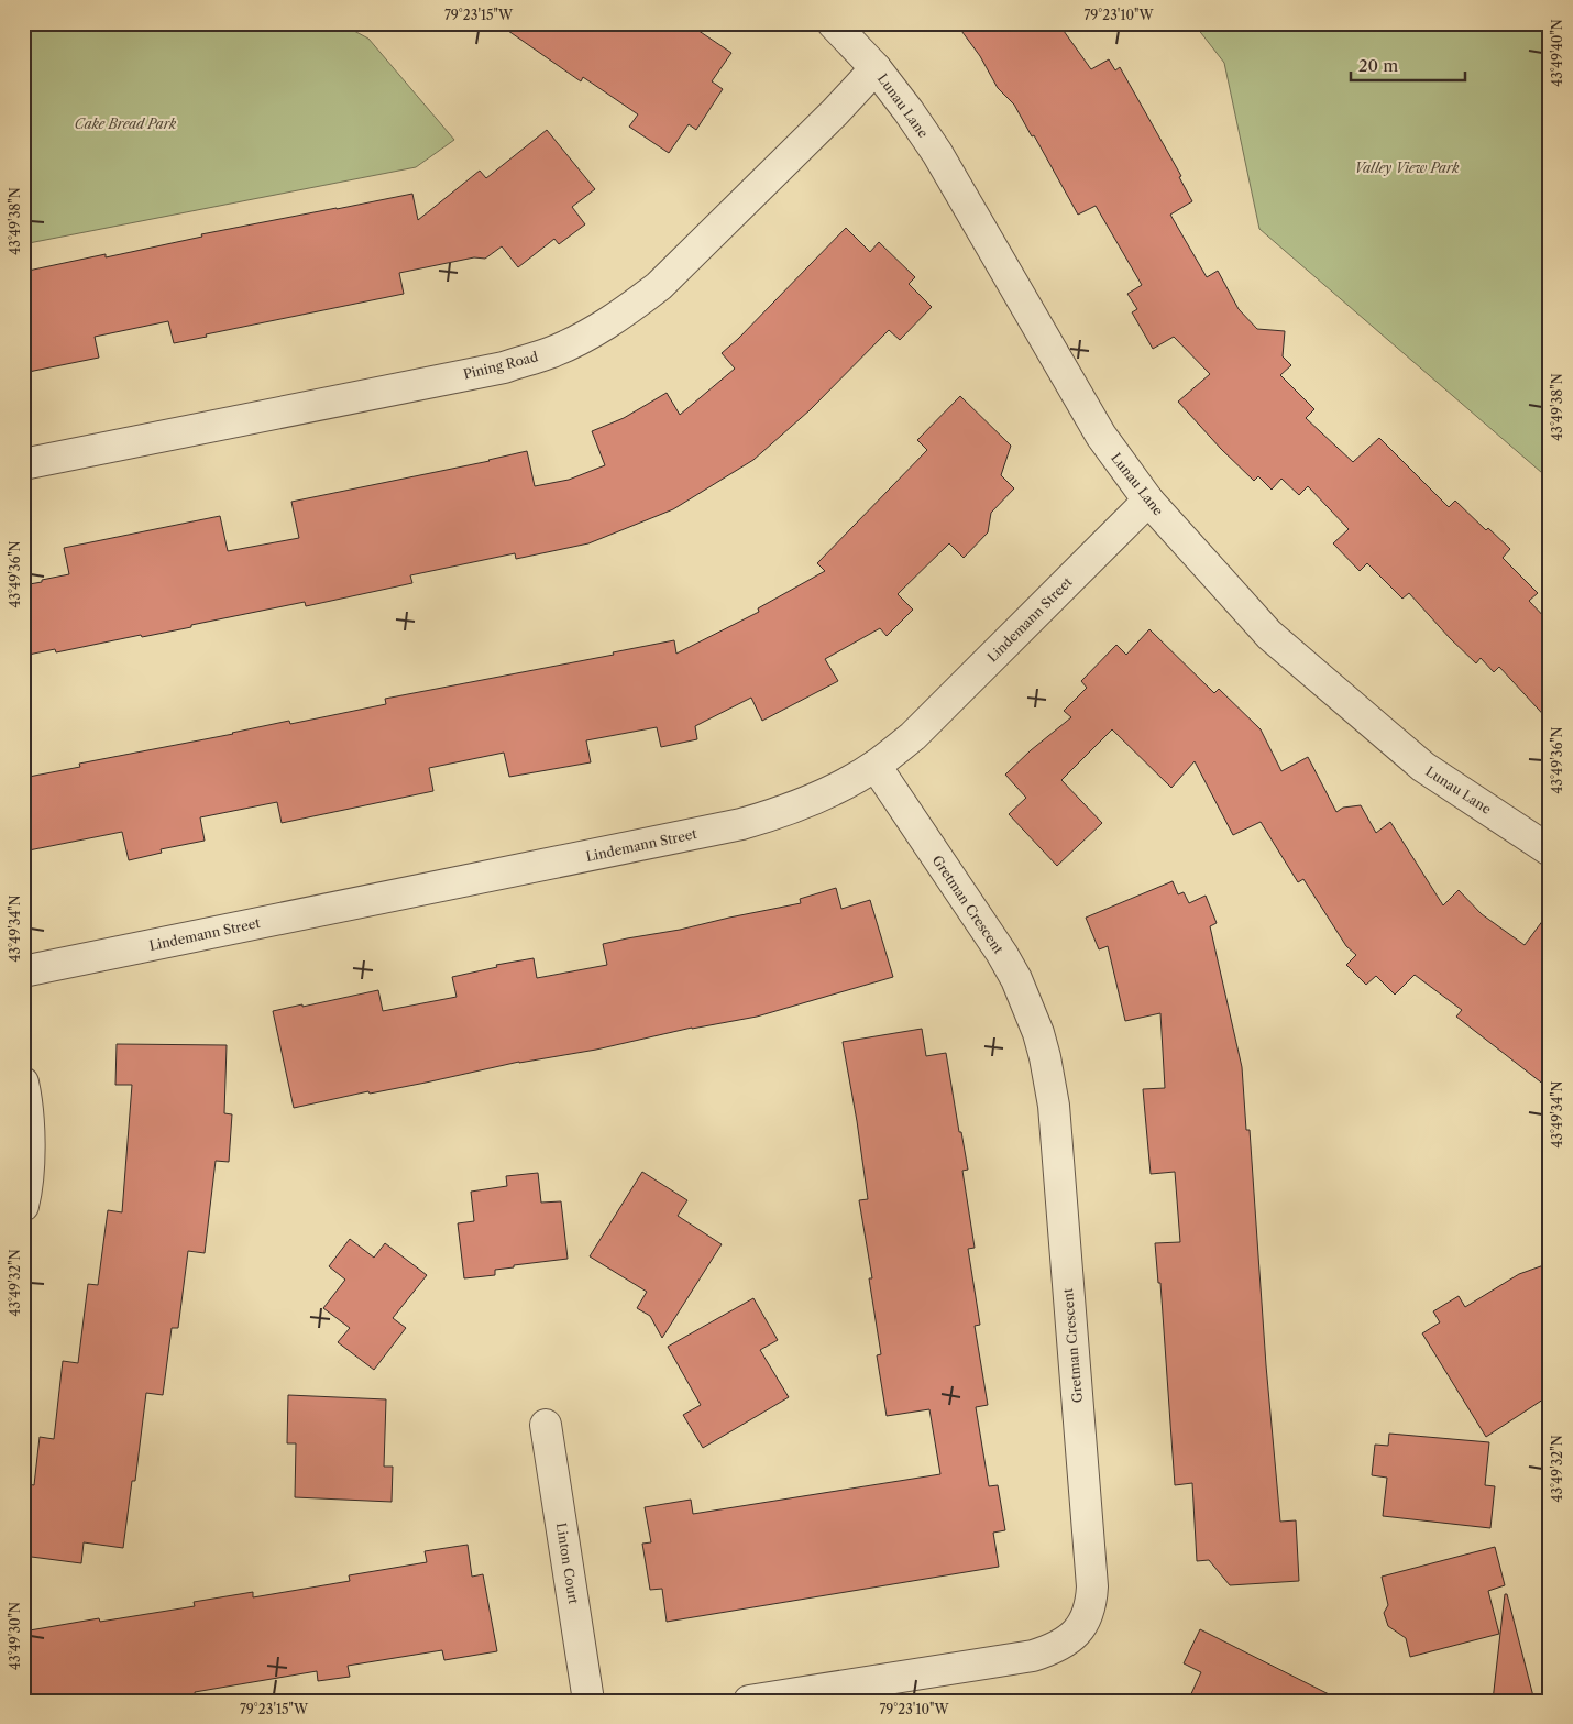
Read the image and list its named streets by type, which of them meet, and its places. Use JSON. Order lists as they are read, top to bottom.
{
  "streets": {
    "street": [
      "Lunau Lane",
      "Pining Road",
      "Lindemann Street",
      "Gretman Crescent",
      "Linton Court"
    ]
  },
  "crossings": [
    ["Lunau Lane", "Pining Road"],
    ["Lunau Lane", "Lindemann Street"],
    ["Lindemann Street", "Gretman Crescent"]
  ],
  "parks": ["Cake Bread Park", "Valley View Park"],
  "scale_bar": "20 m",
  "coordinates": [
    "79°23'15\"W",
    "79°23'10\"W",
    "43°49'40\"N",
    "43°49'38\"N",
    "43°49'36\"N",
    "43°49'34\"N",
    "43°49'32\"N",
    "43°49'30\"N"
  ]
}
